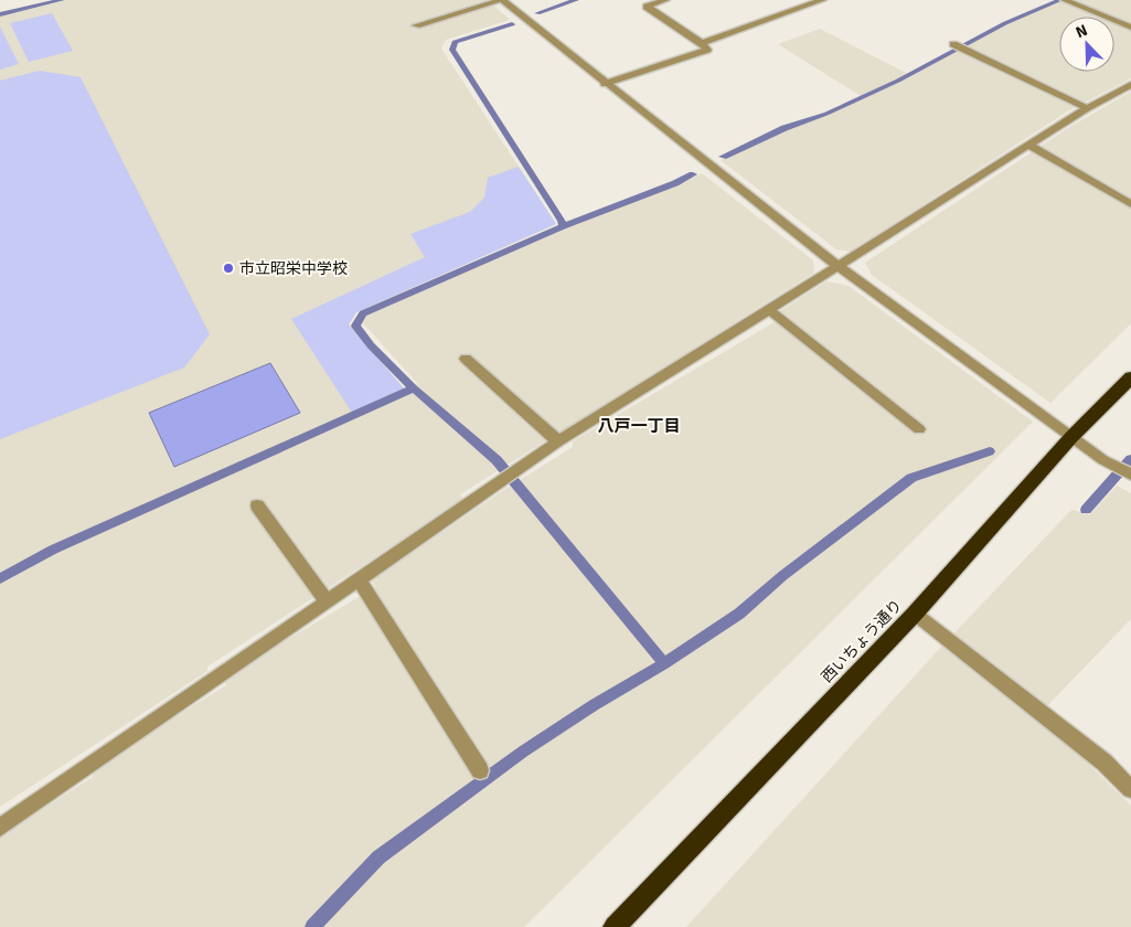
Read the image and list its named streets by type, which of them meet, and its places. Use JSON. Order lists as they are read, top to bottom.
{
  "streets": {
    "highway": ["西いちょう通り"]
  },
  "districts": ["八戸一丁目"],
  "places": ["市立昭栄中学校"],
  "north": "top left"
}
